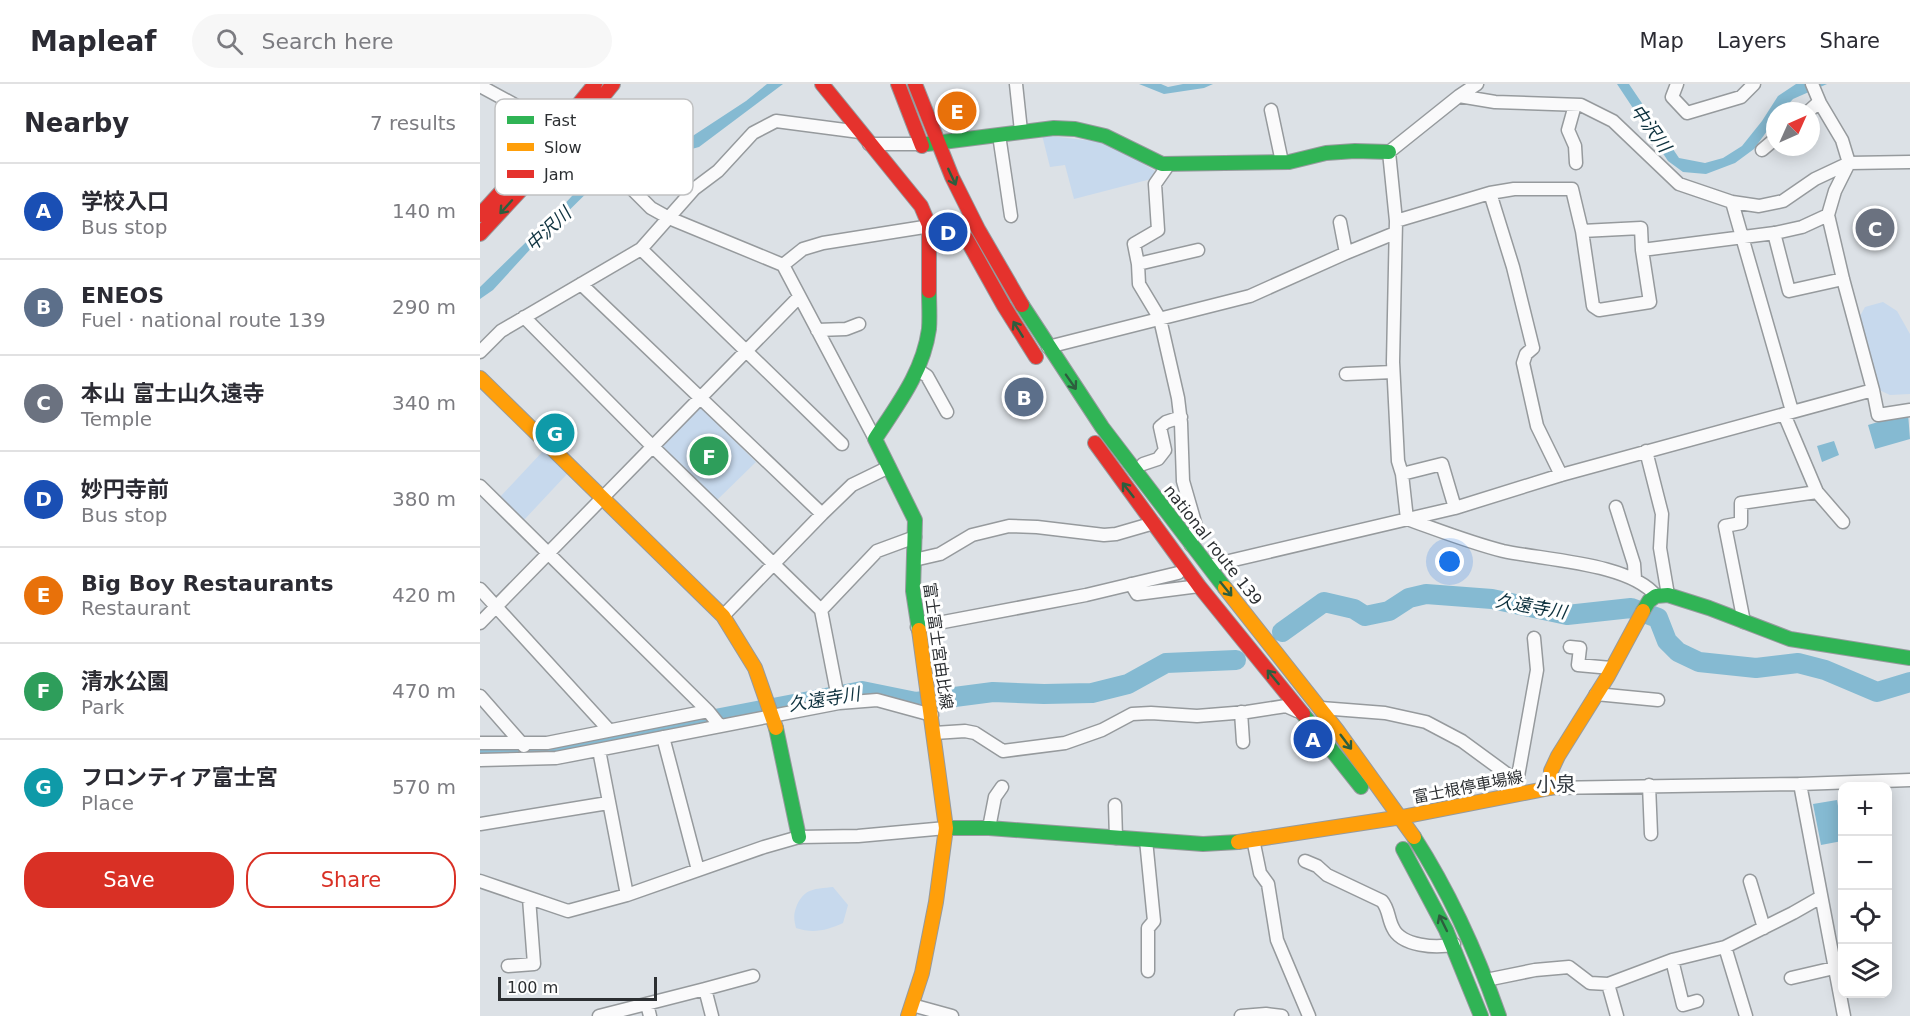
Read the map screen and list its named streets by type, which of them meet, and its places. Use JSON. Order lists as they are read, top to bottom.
{
  "streets": {
    "main road": ["national route 139", "富士富士宮由比線", "富士根停車場線"]
  },
  "crossings": [
    ["national route 139", "富士根停車場線"],
    ["富士富士宮由比線", "富士根停車場線"]
  ],
  "districts": ["小泉"],
  "water": ["中沢川", "久遠寺川"],
  "legend": ["Fast", "Slow", "Jam"],
  "scale_bar": "100 m",
  "north": "top right",
  "page": {
    "header": "Mapleaf",
    "search": "Search here",
    "nav": ["Map", "Layers", "Share"],
    "heading": ["Nearby", "7 results"],
    "pins": [
      "E",
      "C",
      "D",
      "B",
      "G",
      "F",
      "A"
    ],
    "list": [
      {
        "mark": "A",
        "name": "学校入口",
        "note": "Bus stop",
        "value": "140 m"
      },
      {
        "mark": "B",
        "name": "ENEOS",
        "note": "Fuel · national route 139",
        "value": "290 m"
      },
      {
        "mark": "C",
        "name": "本山 富士山久遠寺",
        "note": "Temple",
        "value": "340 m"
      },
      {
        "mark": "D",
        "name": "妙円寺前",
        "note": "Bus stop",
        "value": "380 m"
      },
      {
        "mark": "E",
        "name": "Big Boy Restaurants",
        "note": "Restaurant",
        "value": "420 m"
      },
      {
        "mark": "F",
        "name": "清水公園",
        "note": "Park",
        "value": "470 m"
      },
      {
        "mark": "G",
        "name": "フロンティア富士宮",
        "note": "Place",
        "value": "570 m"
      }
    ],
    "map_buttons": ["+", "−"],
    "buttons": ["Save", "Share"],
    "scale": "100 m"
  }
}
